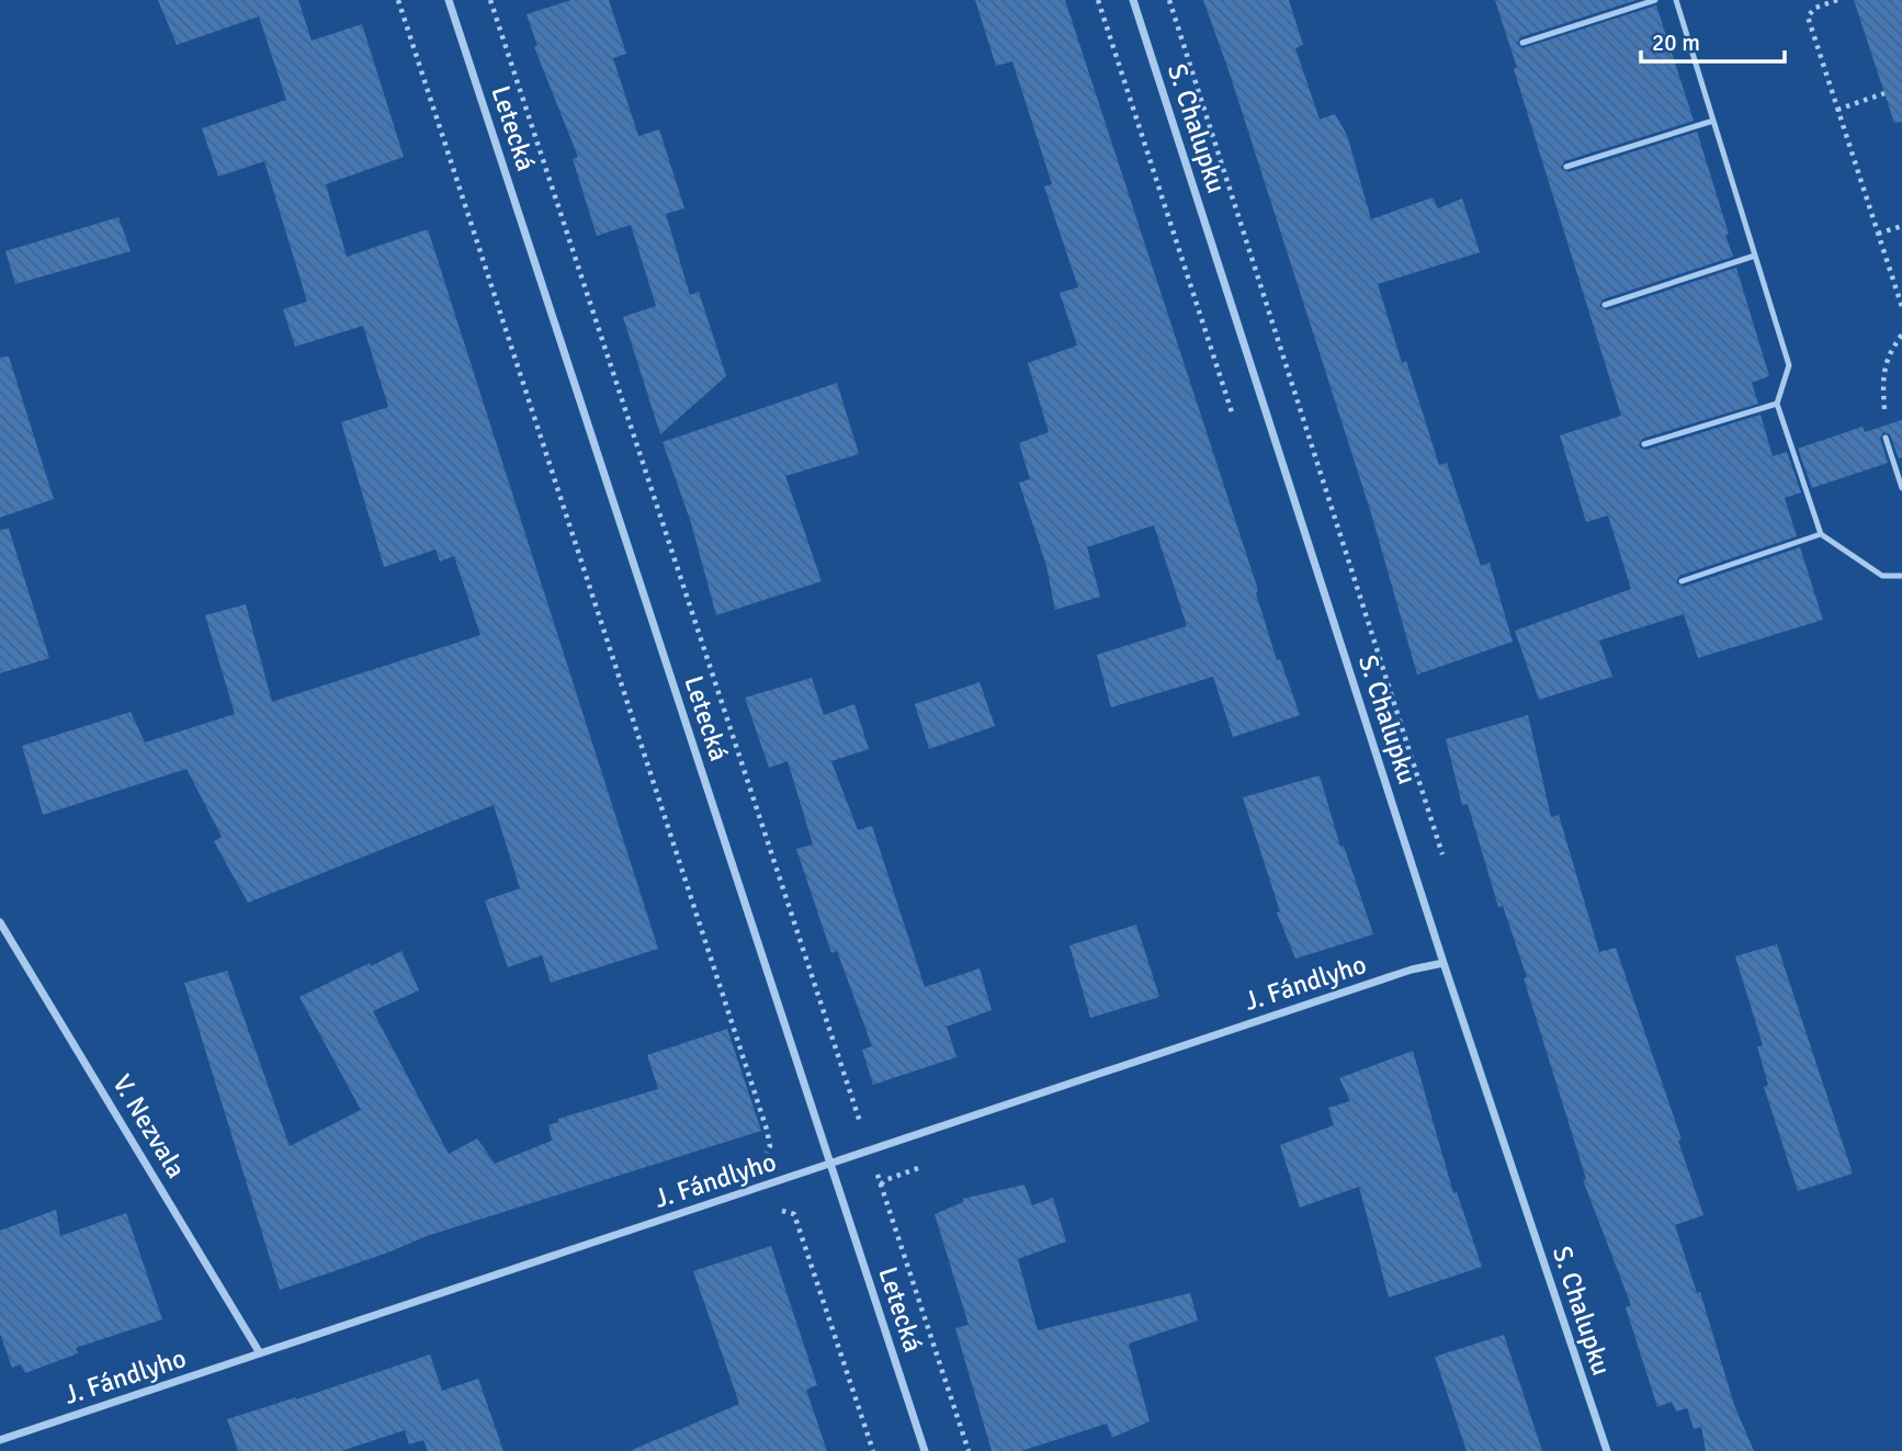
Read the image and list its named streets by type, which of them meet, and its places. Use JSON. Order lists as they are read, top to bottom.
{
  "streets": {
    "street": [
      "Letecká",
      "S. Chalupku",
      "J. Fándlyho",
      "V. Nezvala"
    ]
  },
  "crossings": [
    ["Letecká", "J. Fándlyho"],
    ["S. Chalupku", "J. Fándlyho"],
    ["J. Fándlyho", "V. Nezvala"]
  ],
  "scale_bar": "20 m"
}
